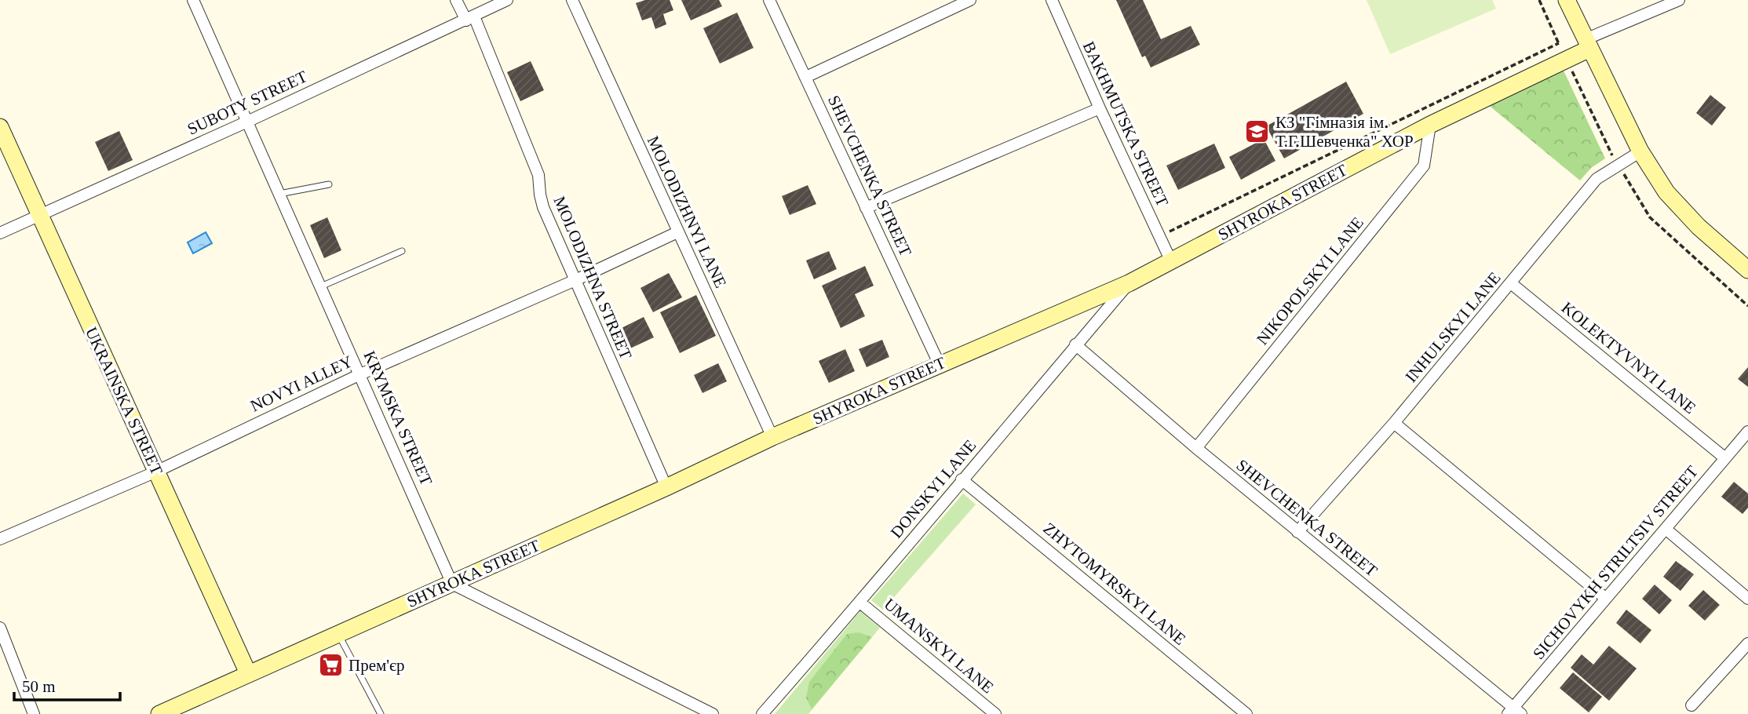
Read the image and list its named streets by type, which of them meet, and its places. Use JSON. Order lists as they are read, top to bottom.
{
  "streets": {
    "street": [
      "SUBOTY STREET",
      "BAKHMUTSKA STREET",
      "SHEVCHENKA STREET",
      "SHYROKA STREET",
      "MOLODIZHNYI LANE",
      "MOLODIZHNA STREET",
      "NIKOPOLSKYI LANE",
      "INHULSKYI LANE",
      "KOLEKTYVNYI LANE",
      "NOVYI ALLEY",
      "UKRAINSKA STREET",
      "KRYMSKA STREET",
      "DONSKYI LANE",
      "SICHOVYKH STRILTSIV STREET",
      "ZHYTOMYRSKYI LANE",
      "UMANSKYI LANE"
    ]
  },
  "crossings": [
    ["SUBOTY STREET", "MOLODIZHNA STREET"],
    ["SUBOTY STREET", "UKRAINSKA STREET"],
    ["SUBOTY STREET", "KRYMSKA STREET"],
    ["BAKHMUTSKA STREET", "SHYROKA STREET"],
    ["SHEVCHENKA STREET", "SHYROKA STREET"],
    ["SHEVCHENKA STREET", "NIKOPOLSKYI LANE"],
    ["SHEVCHENKA STREET", "INHULSKYI LANE"],
    ["SHEVCHENKA STREET", "DONSKYI LANE"],
    ["SHEVCHENKA STREET", "SICHOVYKH STRILTSIV STREET"],
    ["SHYROKA STREET", "MOLODIZHNYI LANE"],
    ["SHYROKA STREET", "MOLODIZHNA STREET"],
    ["SHYROKA STREET", "NIKOPOLSKYI LANE"],
    ["SHYROKA STREET", "UKRAINSKA STREET"],
    ["SHYROKA STREET", "KRYMSKA STREET"],
    ["SHYROKA STREET", "DONSKYI LANE"],
    ["MOLODIZHNYI LANE", "NOVYI ALLEY"],
    ["MOLODIZHNA STREET", "NOVYI ALLEY"],
    ["INHULSKYI LANE", "KOLEKTYVNYI LANE"],
    ["KOLEKTYVNYI LANE", "SICHOVYKH STRILTSIV STREET"],
    ["NOVYI ALLEY", "UKRAINSKA STREET"],
    ["NOVYI ALLEY", "KRYMSKA STREET"],
    ["DONSKYI LANE", "ZHYTOMYRSKYI LANE"],
    ["DONSKYI LANE", "UMANSKYI LANE"]
  ],
  "places": {
    "school or university": ["КЗ \"Гімназія ім. Т.Г.Шевченка\" ХОР"],
    "supermarket": ["Прем'єр"]
  },
  "scale_bar": "50 m"
}
